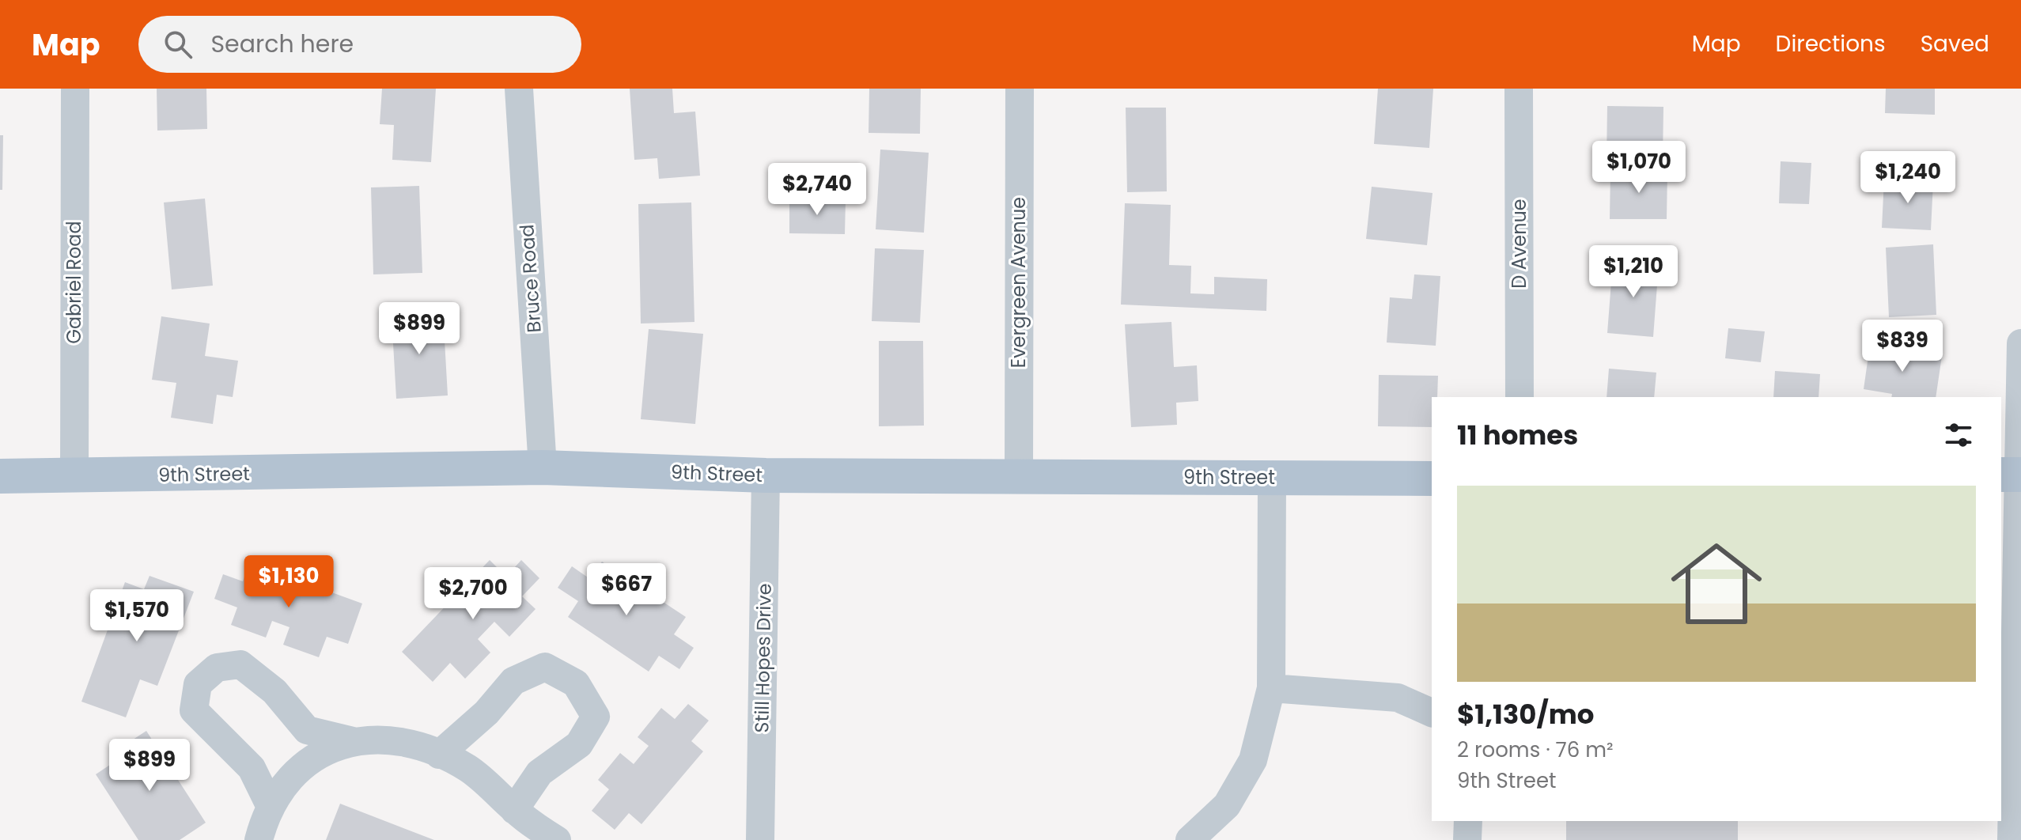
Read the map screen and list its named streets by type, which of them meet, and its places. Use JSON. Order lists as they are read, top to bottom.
{
  "streets": {
    "main road": ["9th Street"],
    "street": [
      "D Avenue",
      "Bruce Road",
      "Gabriel Road",
      "Evergreen Avenue",
      "Still Hopes Drive"
    ]
  },
  "crossings": [
    ["Bruce Road", "9th Street"],
    ["Gabriel Road", "9th Street"],
    ["Evergreen Avenue", "9th Street"],
    ["9th Street", "Still Hopes Drive"]
  ],
  "page": {
    "header": "Map",
    "search": "Search here",
    "nav": ["Map", "Directions", "Saved"],
    "price": [
      "$1,070",
      "$1,240",
      "$2,740",
      "$1,210",
      "$899",
      "$839",
      "$1,130",
      "$667",
      "$2,700",
      "$1,570",
      "$899"
    ],
    "heading": "11 homes",
    "list": [
      {
        "name": "$1,130/mo",
        "note": "2 rooms · 76 m² · 9th Street"
      }
    ]
  }
}
